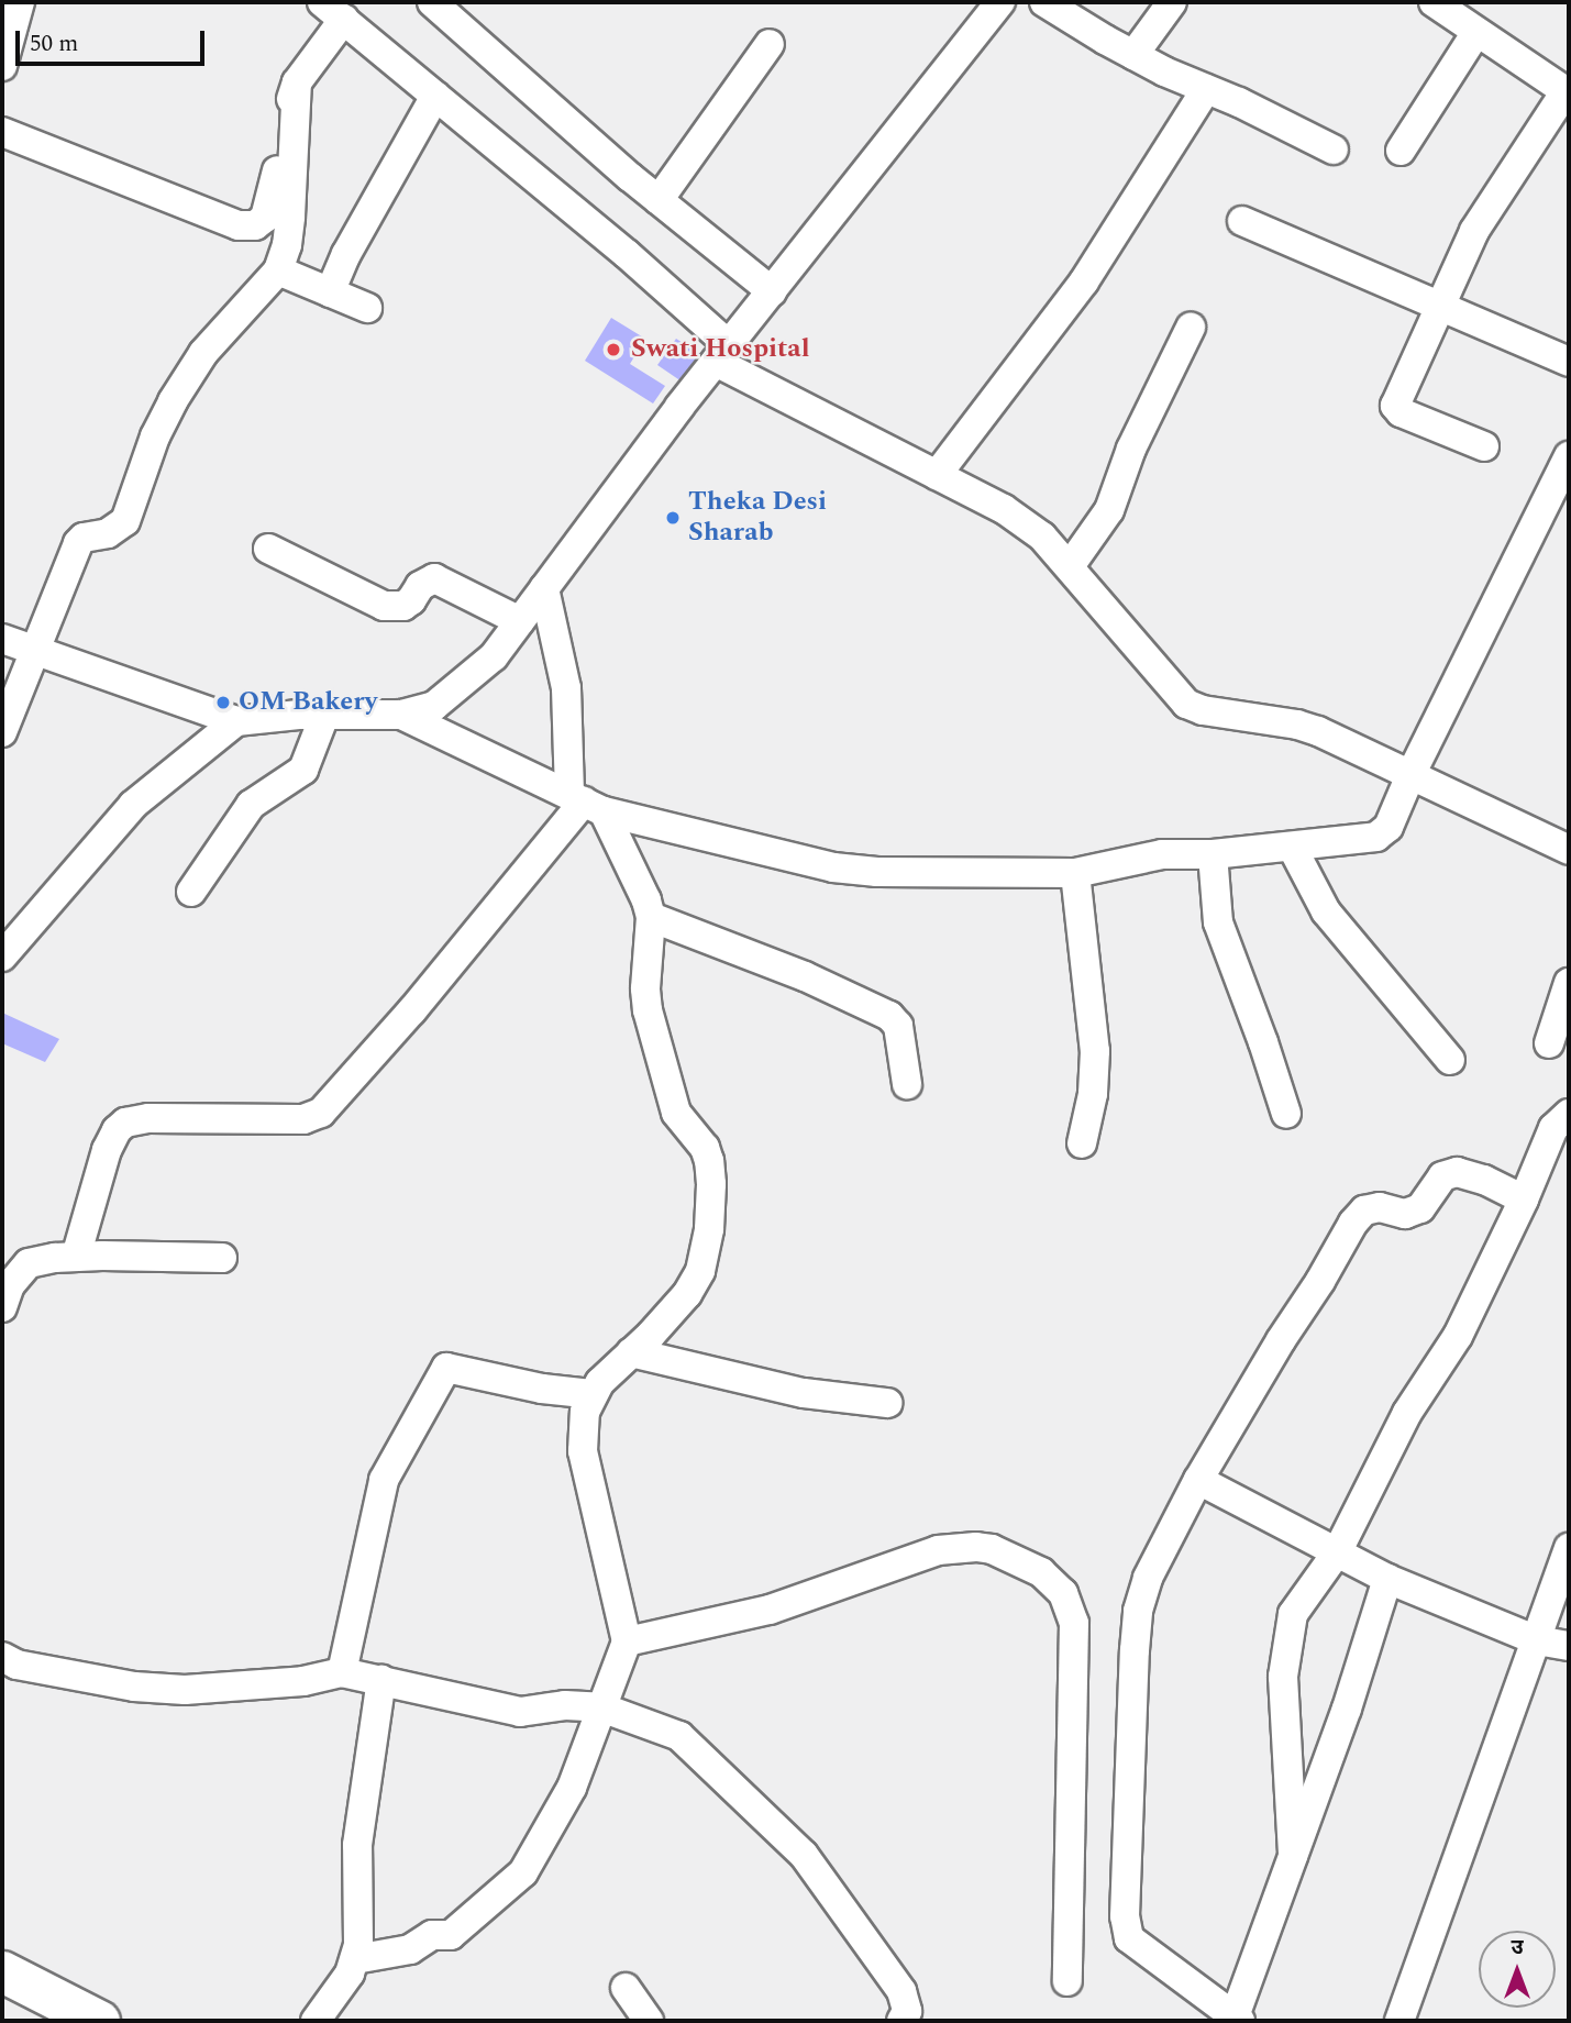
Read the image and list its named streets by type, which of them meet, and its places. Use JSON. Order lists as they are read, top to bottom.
{
  "places": ["Swati Hospital", "Theka Desi Sharab", "OM Bakery"],
  "scale_bar": "50 m",
  "north": "top"
}
